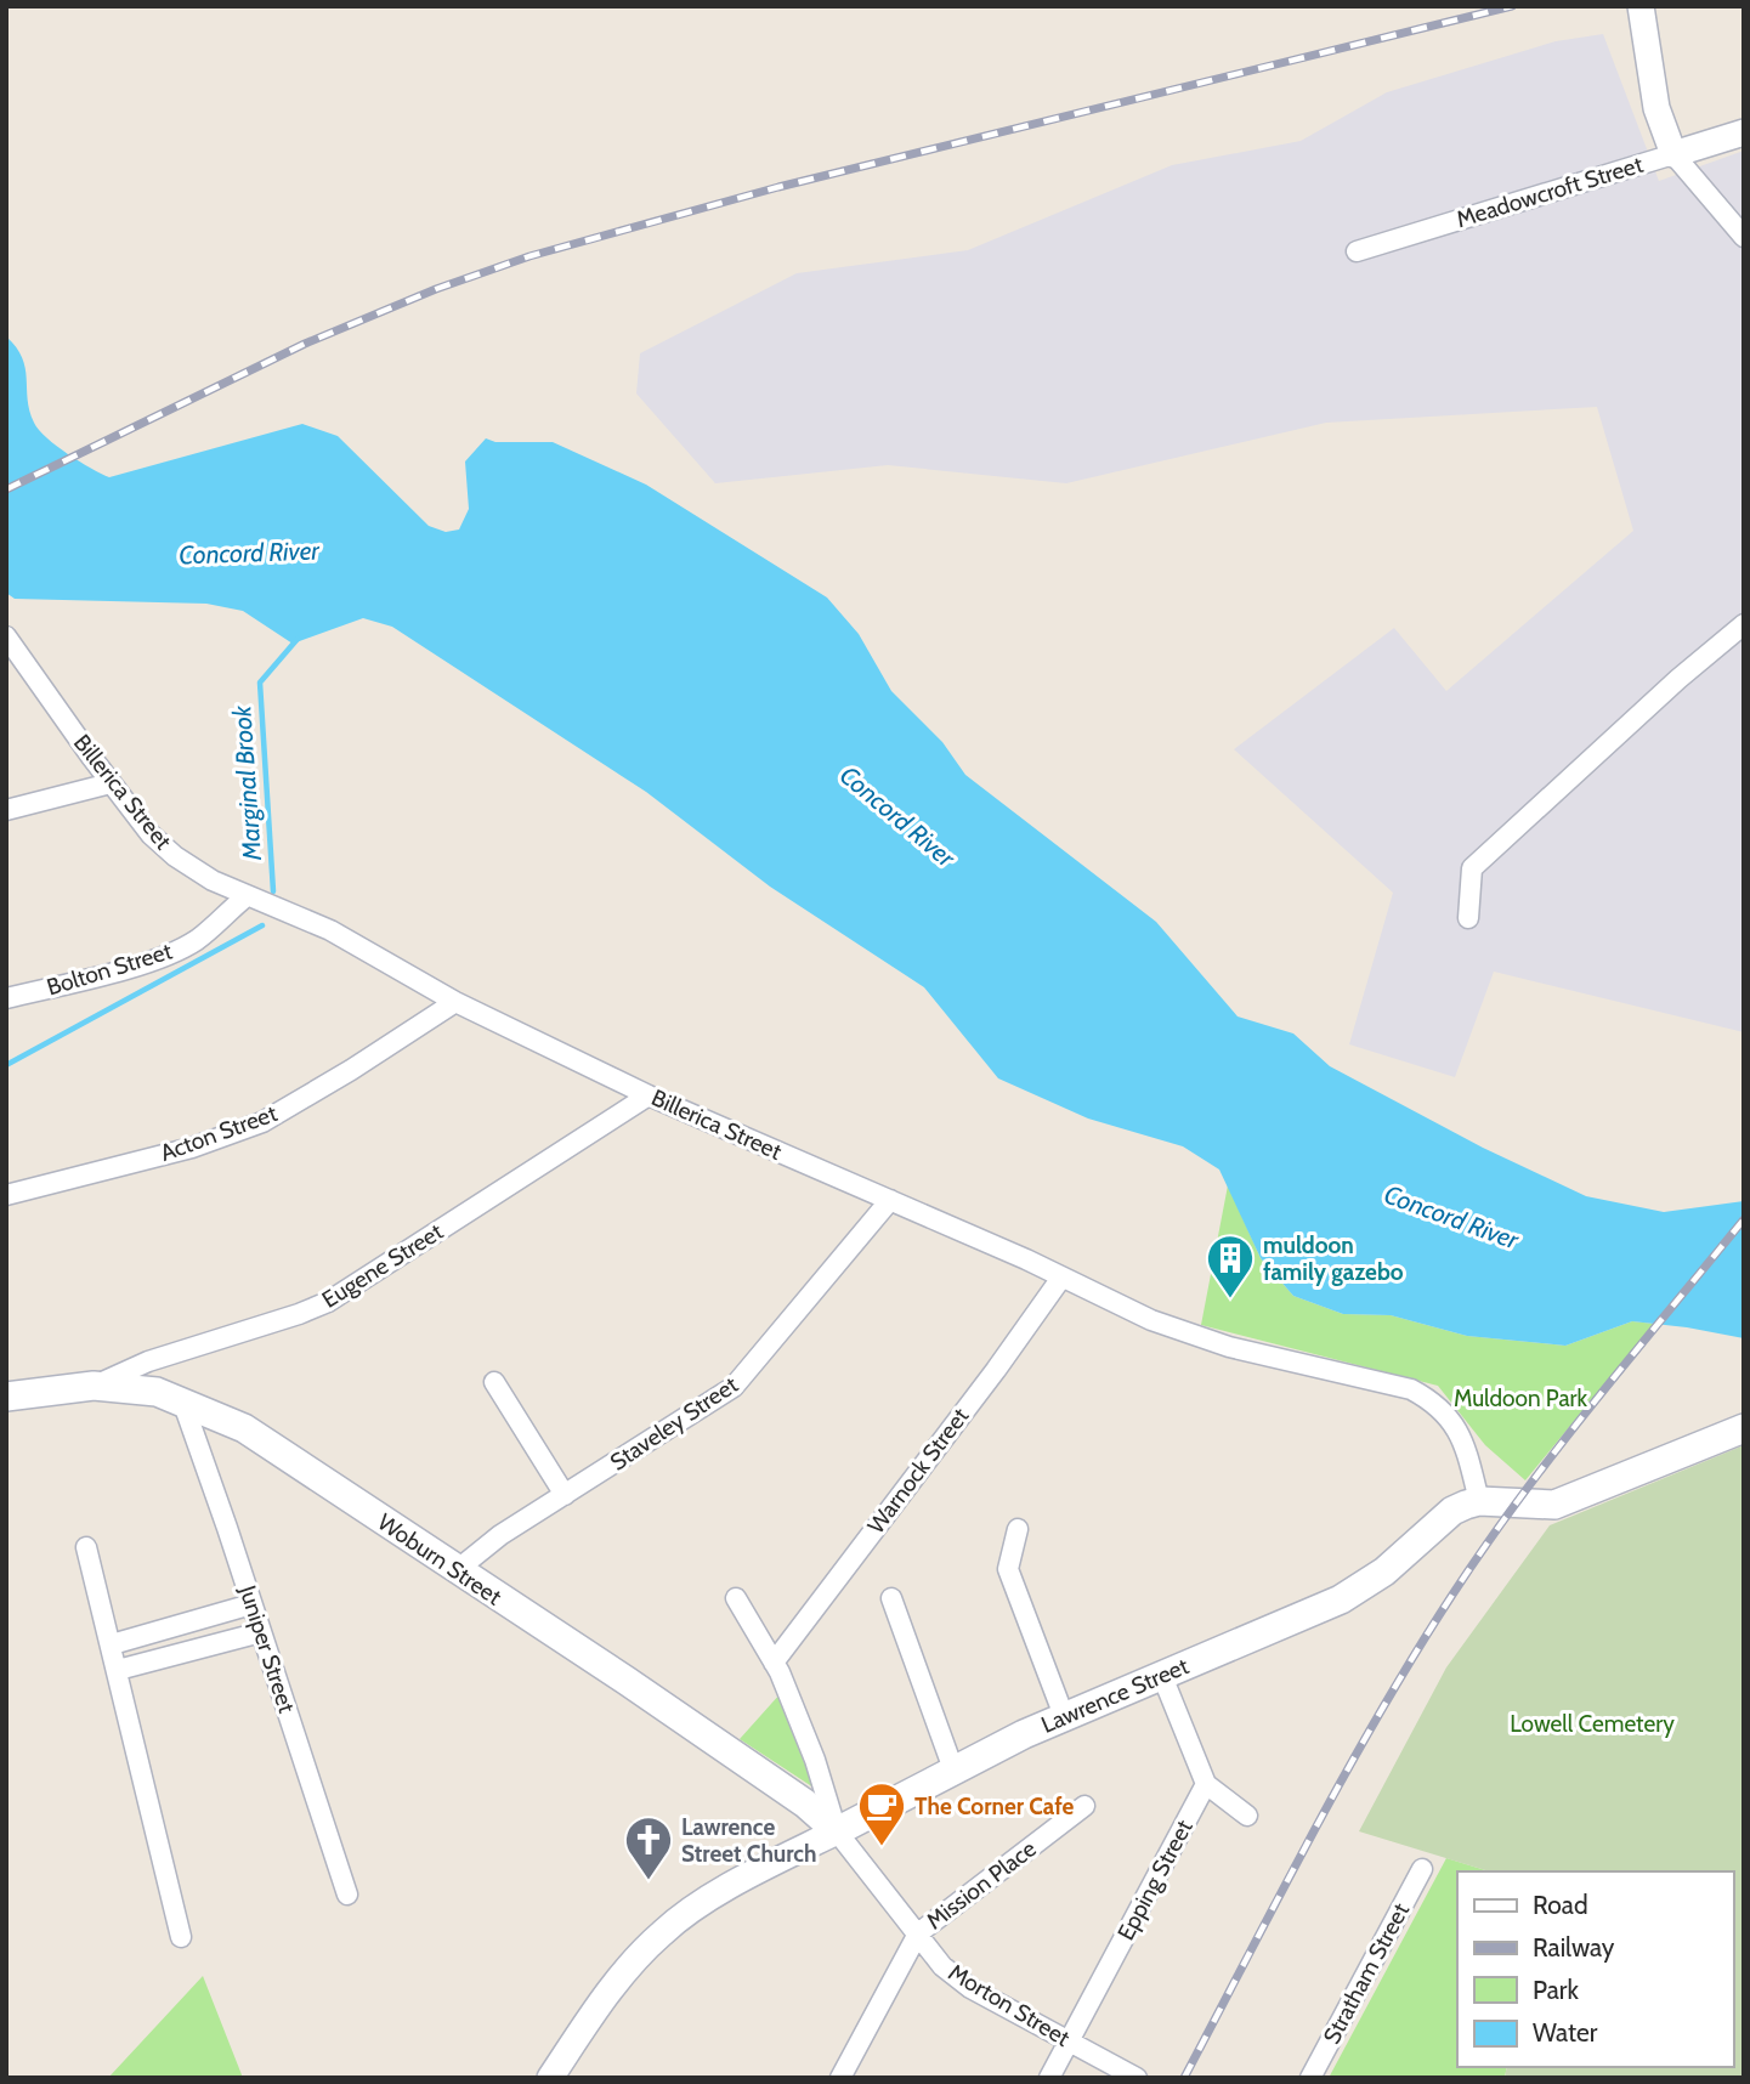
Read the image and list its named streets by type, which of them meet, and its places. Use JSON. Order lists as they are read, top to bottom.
{
  "streets": {
    "main road": ["Woburn Street", "Lawrence Street"],
    "street": [
      "Meadowcroft Street",
      "Billerica Street",
      "Bolton Street",
      "Acton Street",
      "Eugene Street",
      "Staveley Street",
      "Warnock Street",
      "Juniper Street",
      "Epping Street",
      "Mission Place",
      "Stratham Street",
      "Morton Street"
    ]
  },
  "crossings": [
    ["Billerica Street", "Bolton Street"],
    ["Billerica Street", "Acton Street"],
    ["Billerica Street", "Eugene Street"],
    ["Billerica Street", "Staveley Street"],
    ["Billerica Street", "Warnock Street"],
    ["Billerica Street", "Lawrence Street"],
    ["Eugene Street", "Woburn Street"],
    ["Staveley Street", "Woburn Street"],
    ["Woburn Street", "Juniper Street"],
    ["Woburn Street", "Lawrence Street"],
    ["Woburn Street", "Morton Street"],
    ["Lawrence Street", "Morton Street"],
    ["Epping Street", "Morton Street"],
    ["Mission Place", "Morton Street"]
  ],
  "water": ["Concord River", "Marginal Brook"],
  "parks": ["Muldoon Park", "Lowell Cemetery"],
  "places": {
    "building": ["muldoon family gazebo"],
    "cafe": ["The Corner Cafe"],
    "church": ["Lawrence Street Church"]
  },
  "legend": [
    "Road",
    "Railway",
    "Park",
    "Water"
  ]
}
